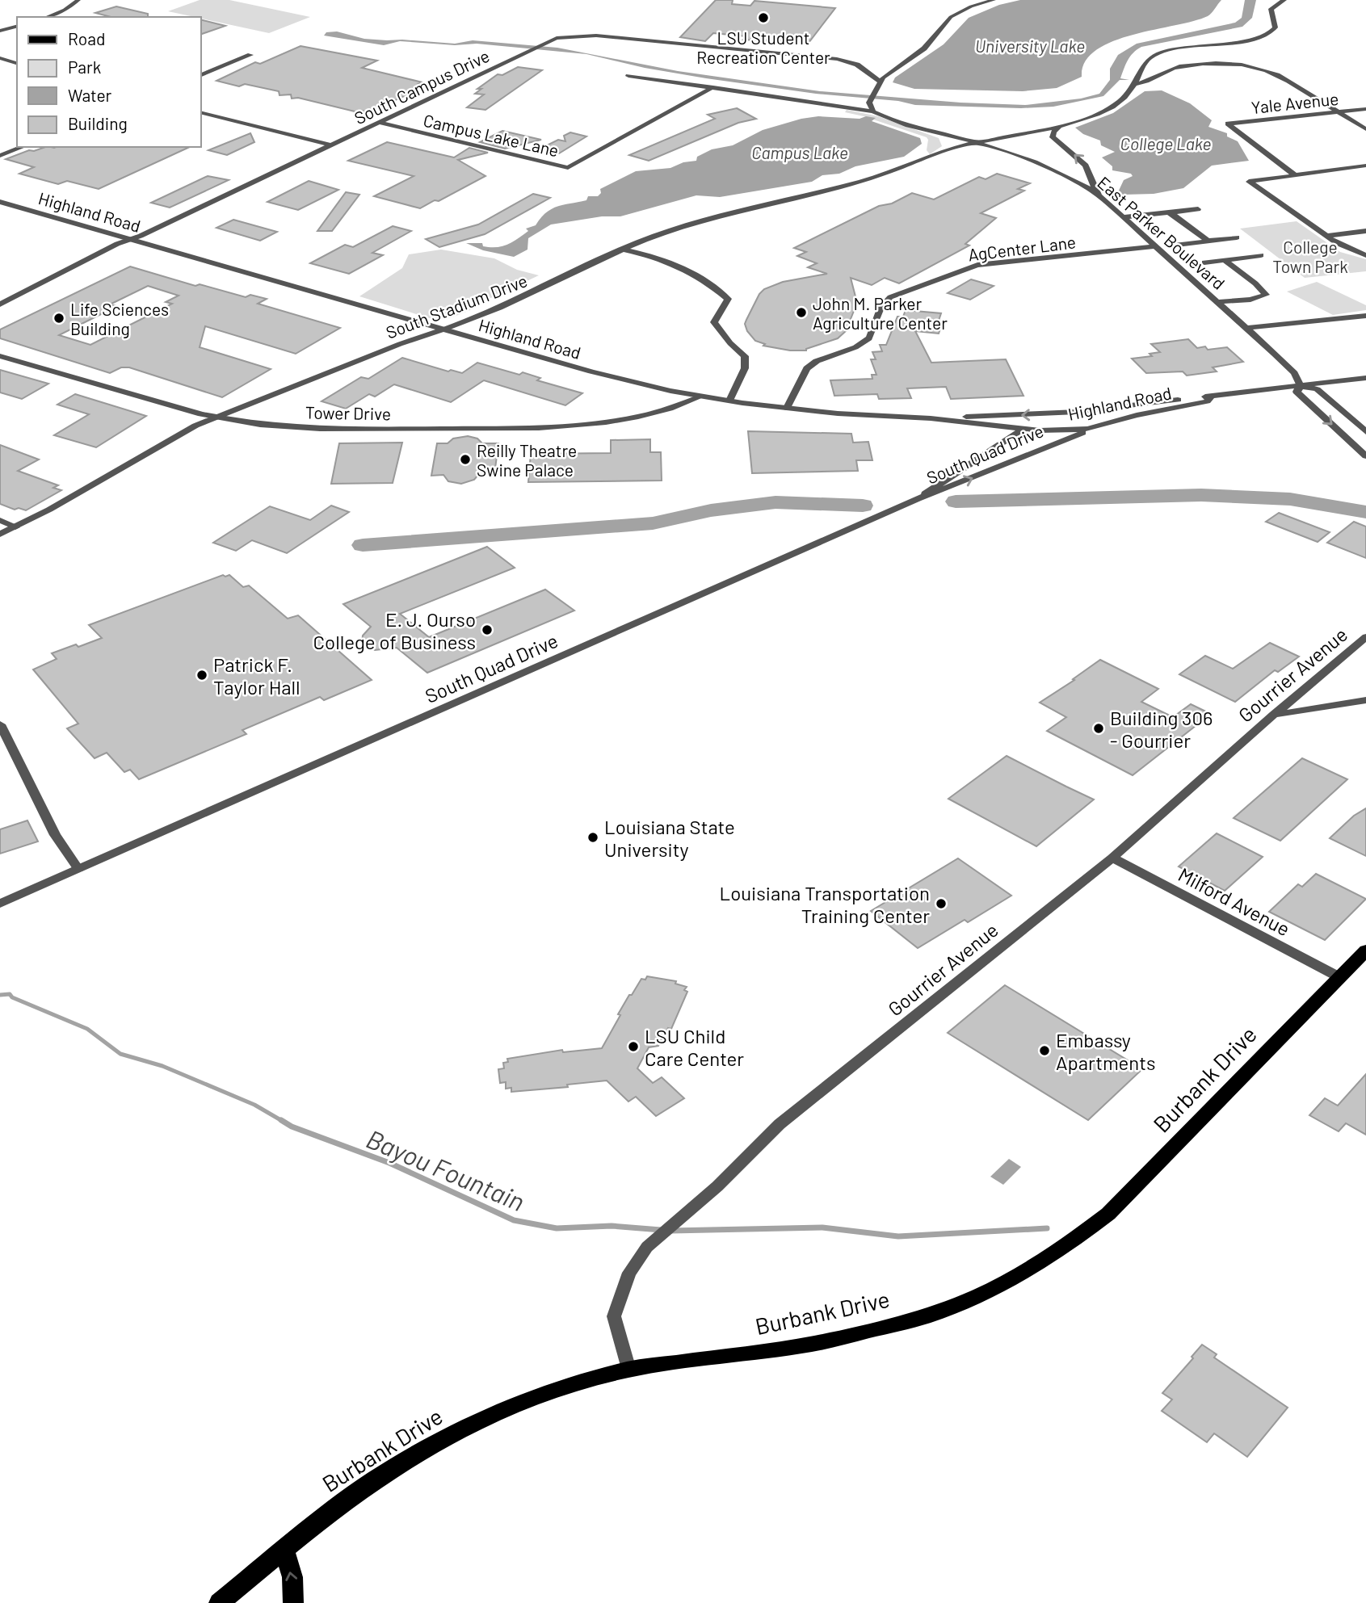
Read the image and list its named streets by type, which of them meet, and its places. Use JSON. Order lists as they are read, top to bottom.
{
  "streets": {
    "main road": ["Burbank Drive"],
    "street": [
      "South Campus Drive",
      "Yale Avenue",
      "Campus Lake Lane",
      "Highland Road",
      "East Parker Boulevard",
      "AgCenter Lane",
      "South Stadium Drive",
      "Tower Drive",
      "South Quad Drive",
      "Gourrier Avenue",
      "Milford Avenue"
    ]
  },
  "crossings": [
    ["South Campus Drive", "Campus Lake Lane"],
    ["South Campus Drive", "Highland Road"],
    ["Highland Road", "East Parker Boulevard"],
    ["Highland Road", "AgCenter Lane"],
    ["Highland Road", "South Stadium Drive"],
    ["Highland Road", "Tower Drive"],
    ["Highland Road", "South Quad Drive"],
    ["East Parker Boulevard", "AgCenter Lane"],
    ["East Parker Boulevard", "South Stadium Drive"],
    ["South Stadium Drive", "Tower Drive"],
    ["Gourrier Avenue", "Milford Avenue"],
    ["Gourrier Avenue", "Burbank Drive"],
    ["Milford Avenue", "Burbank Drive"]
  ],
  "water": [
    "University Lake",
    "College Lake",
    "Campus Lake",
    "Bayou Fountain"
  ],
  "parks": ["College Town Park"],
  "places": [
    "LSU Student Recreation Center",
    "John M. Parker Agriculture Center",
    "Life Sciences Building",
    "Reilly Theatre Swine Palace",
    "E. J. Ourso College of Business",
    "Patrick F. Taylor Hall",
    "Building 306 - Gourrier",
    "Louisiana State University",
    "Louisiana Transportation Training Center",
    "LSU Child Care Center",
    "Embassy Apartments"
  ],
  "legend": [
    "Road",
    "Park",
    "Water",
    "Building"
  ]
}
